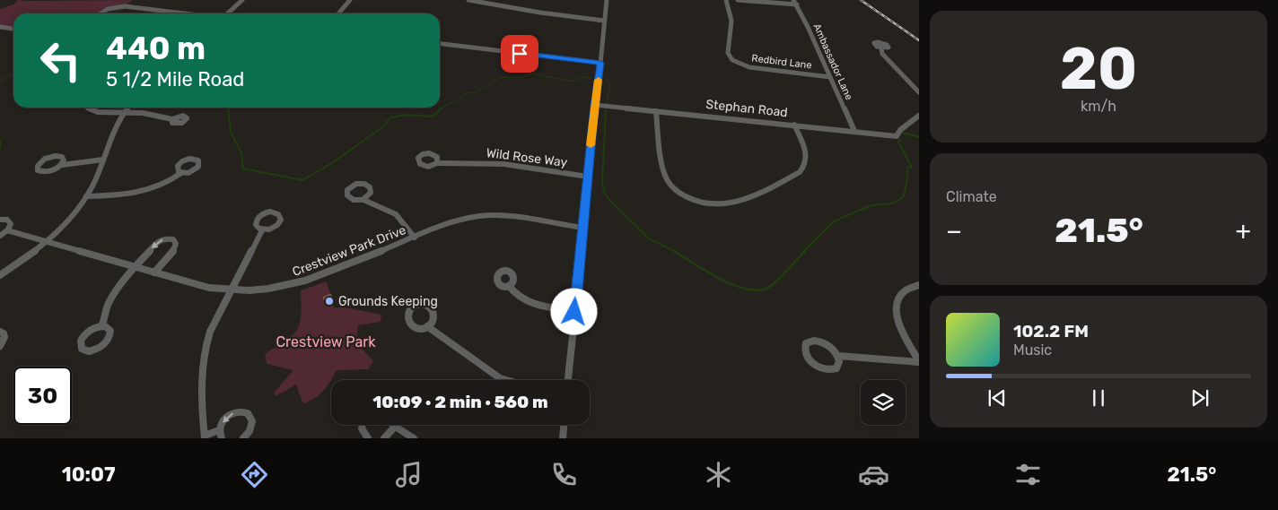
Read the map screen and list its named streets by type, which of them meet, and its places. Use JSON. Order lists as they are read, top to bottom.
{
  "streets": {
    "street": [
      "Redbird Lane",
      "Ambassador Lane",
      "Stephan Road",
      "Wild Rose Way",
      "Crestview Park Drive"
    ]
  },
  "crossings": [
    ["Redbird Lane", "Ambassador Lane"],
    ["Ambassador Lane", "Stephan Road"]
  ],
  "parks": ["Crestview Park"],
  "places": ["Grounds Keeping"],
  "page": {
    "tile": [
      ["20", "km/h"],
      "Climate"
    ],
    "turn": ["440 m", "5 1/2 Mile Road"],
    "heat": ["−", "21.5°", "+"],
    "song": ["102.2 FM", "Music"],
    "limit": "30",
    "trip": "10:09 · 2 min · 560 m",
    "tabs": ["10:07", "21.5°"]
  }
}
